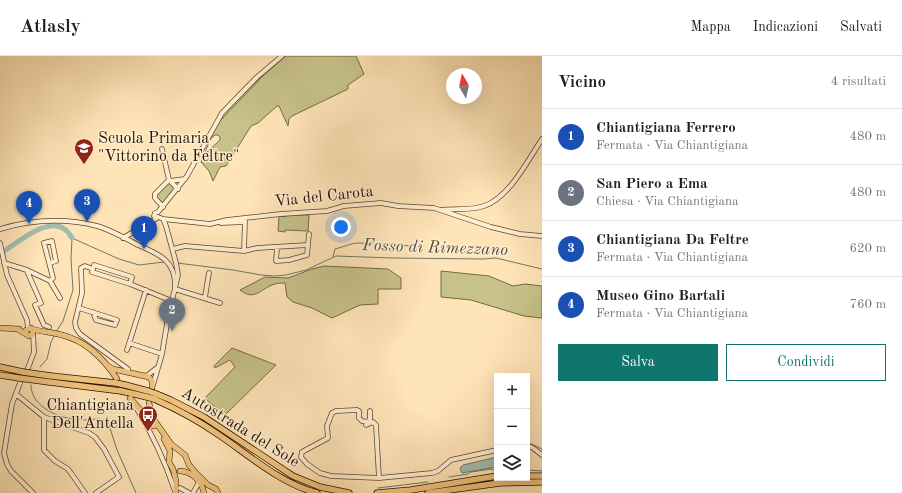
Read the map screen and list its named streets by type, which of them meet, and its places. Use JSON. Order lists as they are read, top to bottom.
{
  "streets": {
    "highway": ["Autostrada del Sole"],
    "street": ["Via del Carota"]
  },
  "water": ["Fosso di Rimezzano"],
  "places": {
    "school or university": ["Scuola Primaria \"Vittorino da Feltre\""],
    "bus stop": ["Chiantigiana Dell'Antella"]
  },
  "north": "top",
  "page": {
    "header": "Atlasly",
    "nav": ["Mappa", "Indicazioni", "Salvati"],
    "heading": ["Vicino", "4 risultati"],
    "list": [
      {
        "mark": "1",
        "name": "Chiantigiana Ferrero",
        "note": "Fermata · Via Chiantigiana",
        "value": "480 m"
      },
      {
        "mark": "2",
        "name": "San Piero a Ema",
        "note": "Chiesa · Via Chiantigiana",
        "value": "480 m"
      },
      {
        "mark": "3",
        "name": "Chiantigiana Da Feltre",
        "note": "Fermata · Via Chiantigiana",
        "value": "620 m"
      },
      {
        "mark": "4",
        "name": "Museo Gino Bartali",
        "note": "Fermata · Via Chiantigiana",
        "value": "760 m"
      }
    ],
    "pins": [
      "3",
      "4",
      "1",
      "2"
    ],
    "buttons": ["Salva", "Condividi"],
    "map_buttons": ["+", "−"]
  }
}
